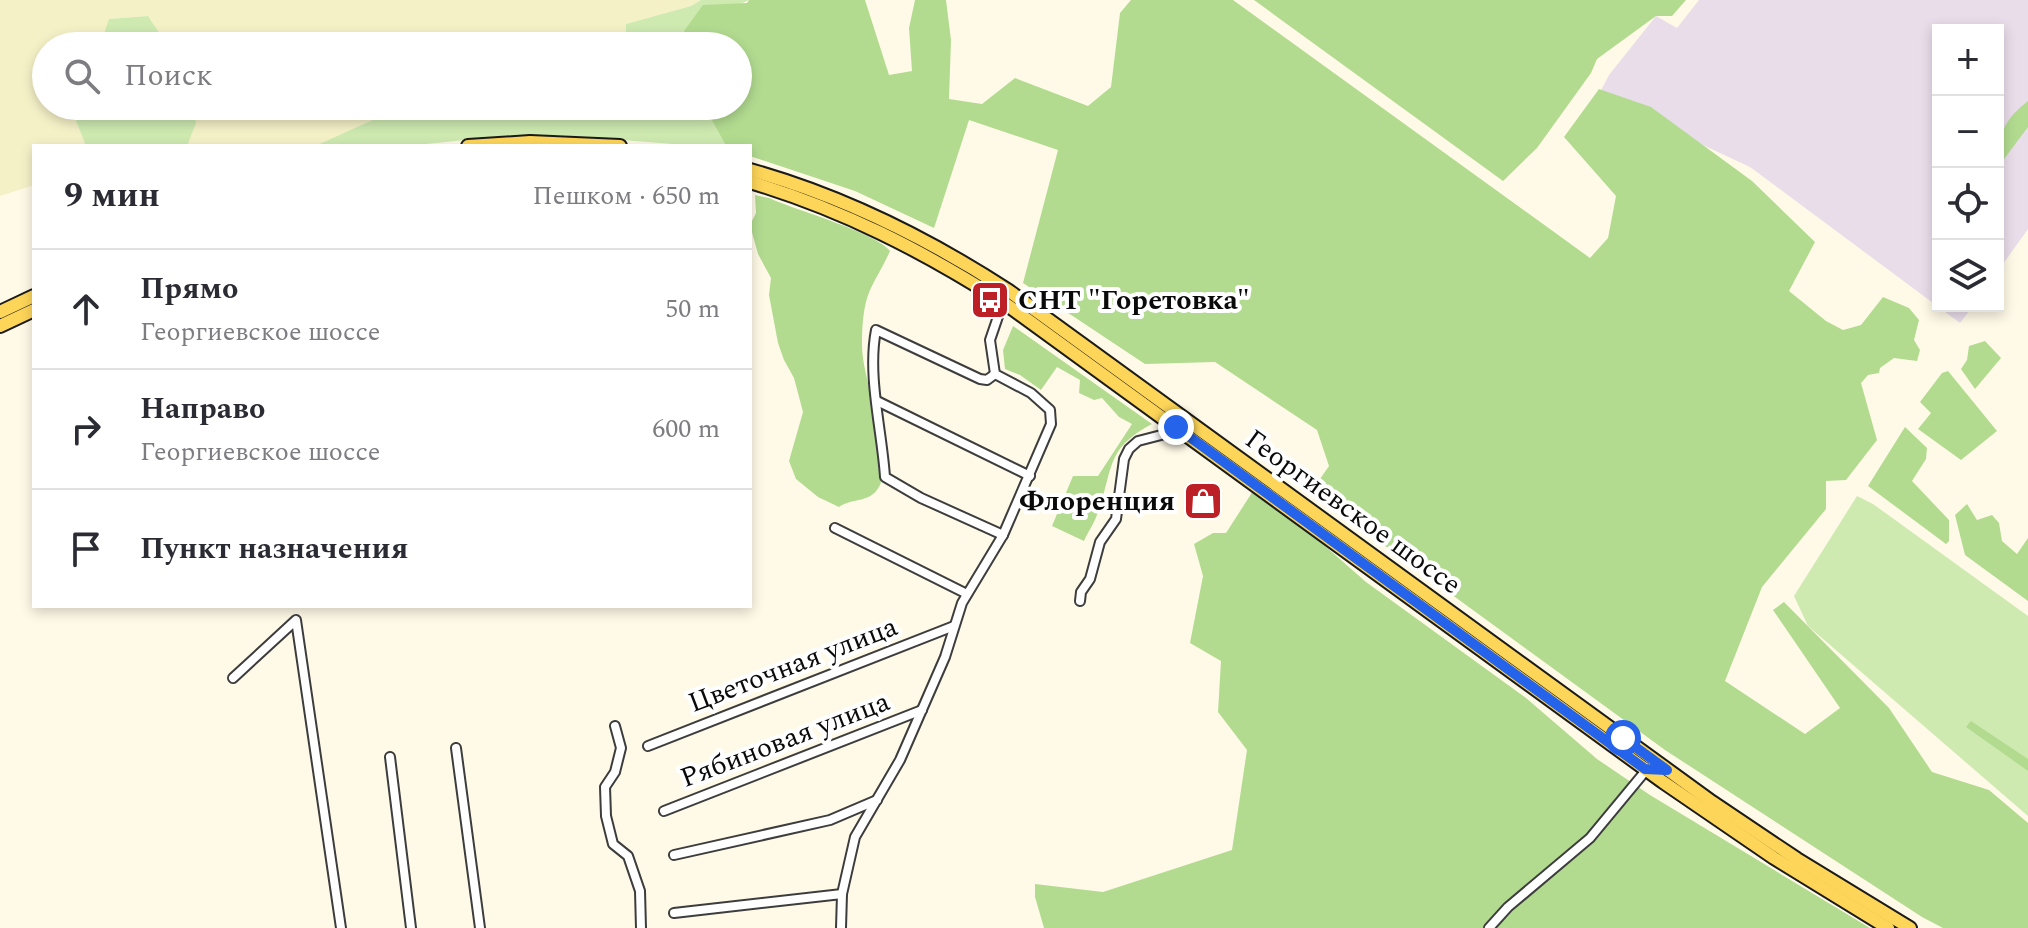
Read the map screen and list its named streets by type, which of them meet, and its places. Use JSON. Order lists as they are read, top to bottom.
{
  "streets": {
    "main road": ["Георгиевское шоссе"],
    "street": ["Цветочная улица", "Рябиновая улица"]
  },
  "places": {
    "bus stop": ["СНТ \"Горетовка\""],
    "shop": ["Флоренция"]
  },
  "page": {
    "map_buttons": ["+", "−"],
    "search": "Поиск",
    "heading": ["9 мин", "Пешком · 650 m"],
    "list": [
      ["Прямо", "Георгиевское шоссе", "50 m"],
      ["Направо", "Георгиевское шоссе", "600 m"],
      "Пункт назначения"
    ]
  }
}
